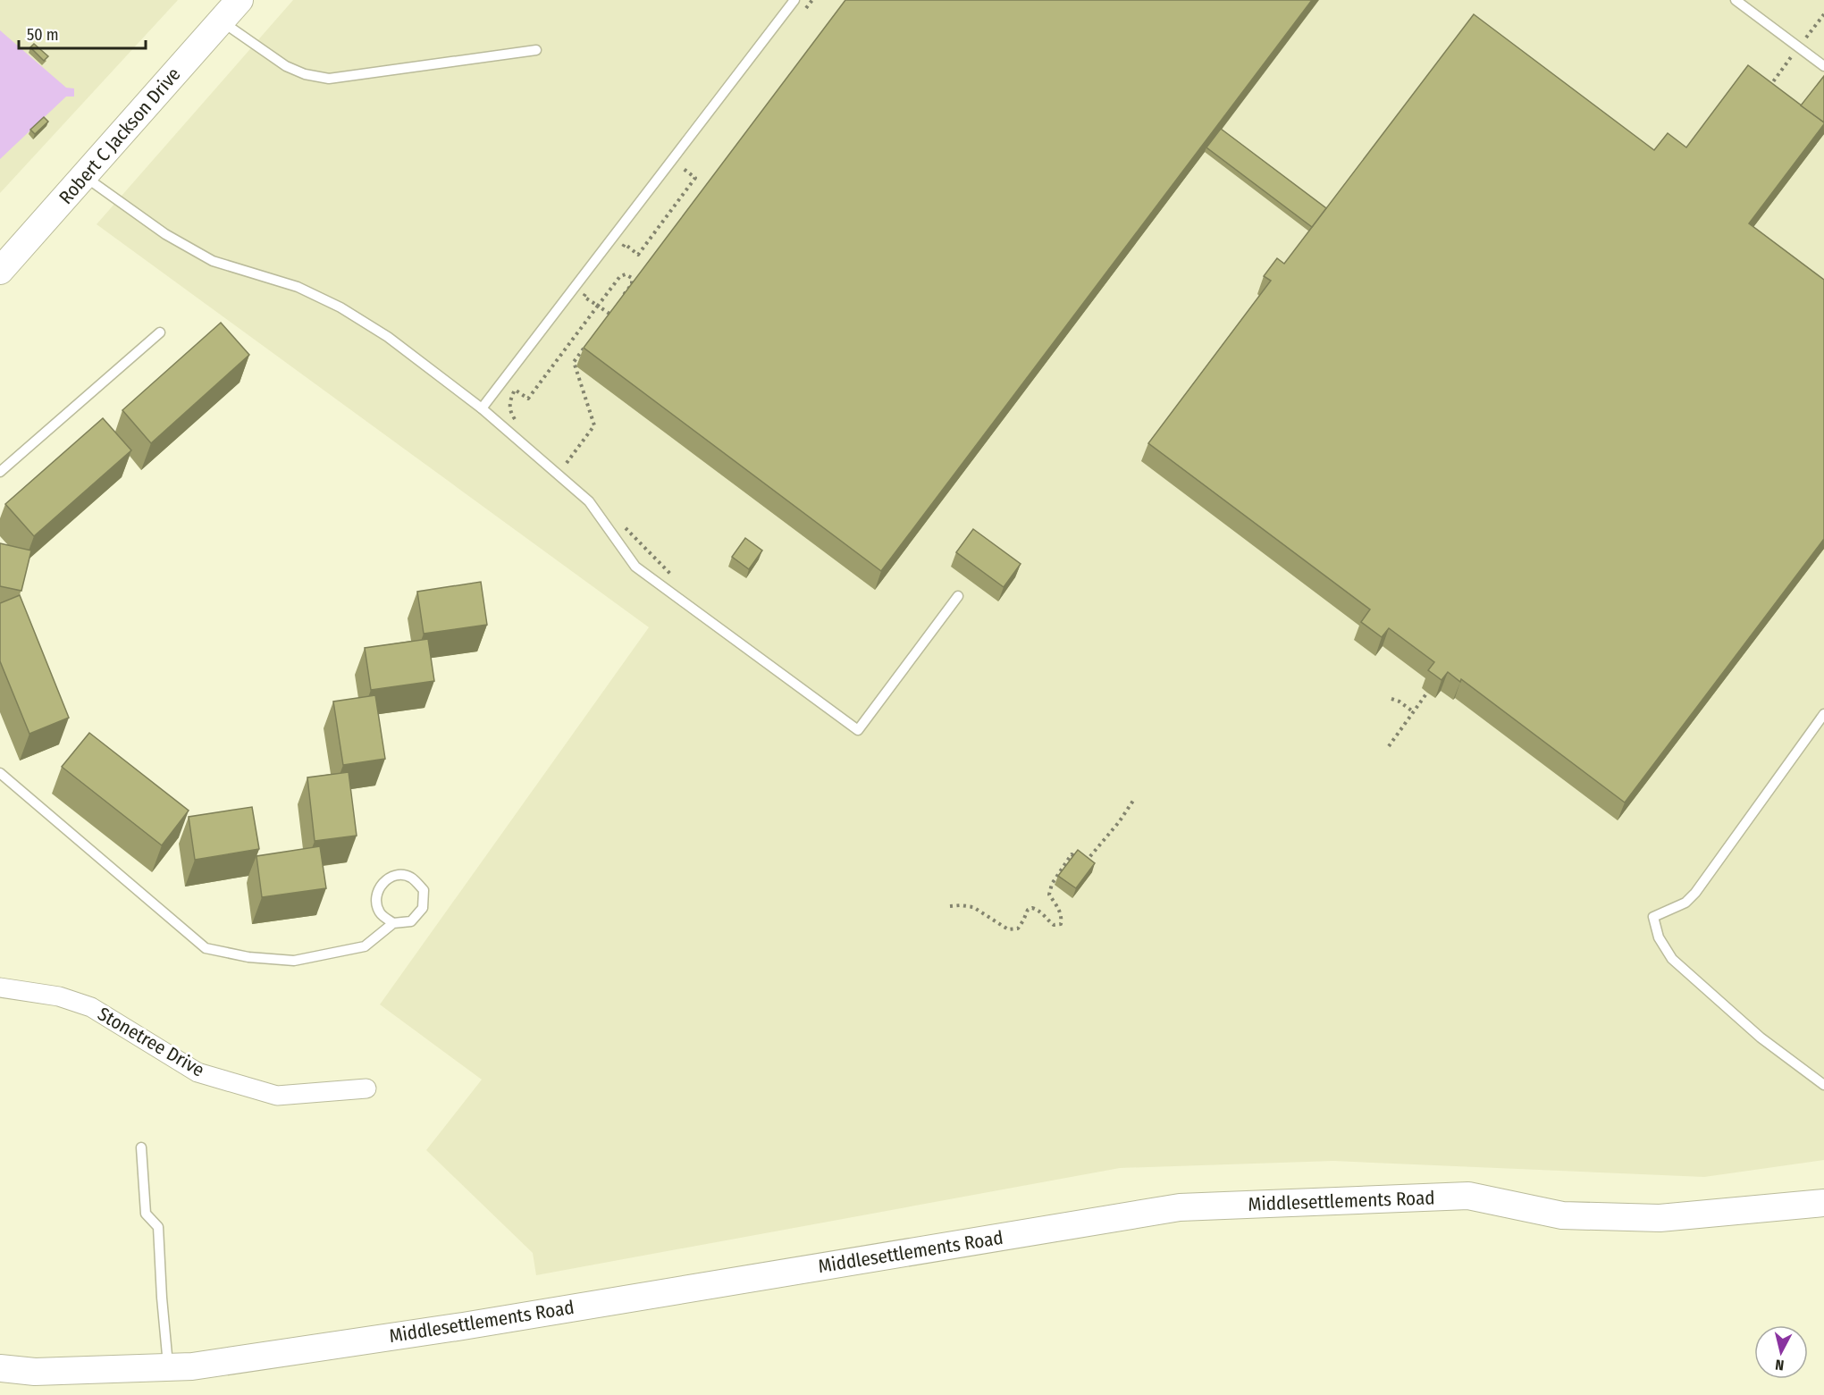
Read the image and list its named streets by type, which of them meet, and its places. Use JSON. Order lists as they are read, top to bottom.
{
  "streets": {
    "street": ["Robert C Jackson Drive", "Stonetree Drive", "Middlesettlements Road"]
  },
  "scale_bar": "50 m",
  "north": "bottom"
}
